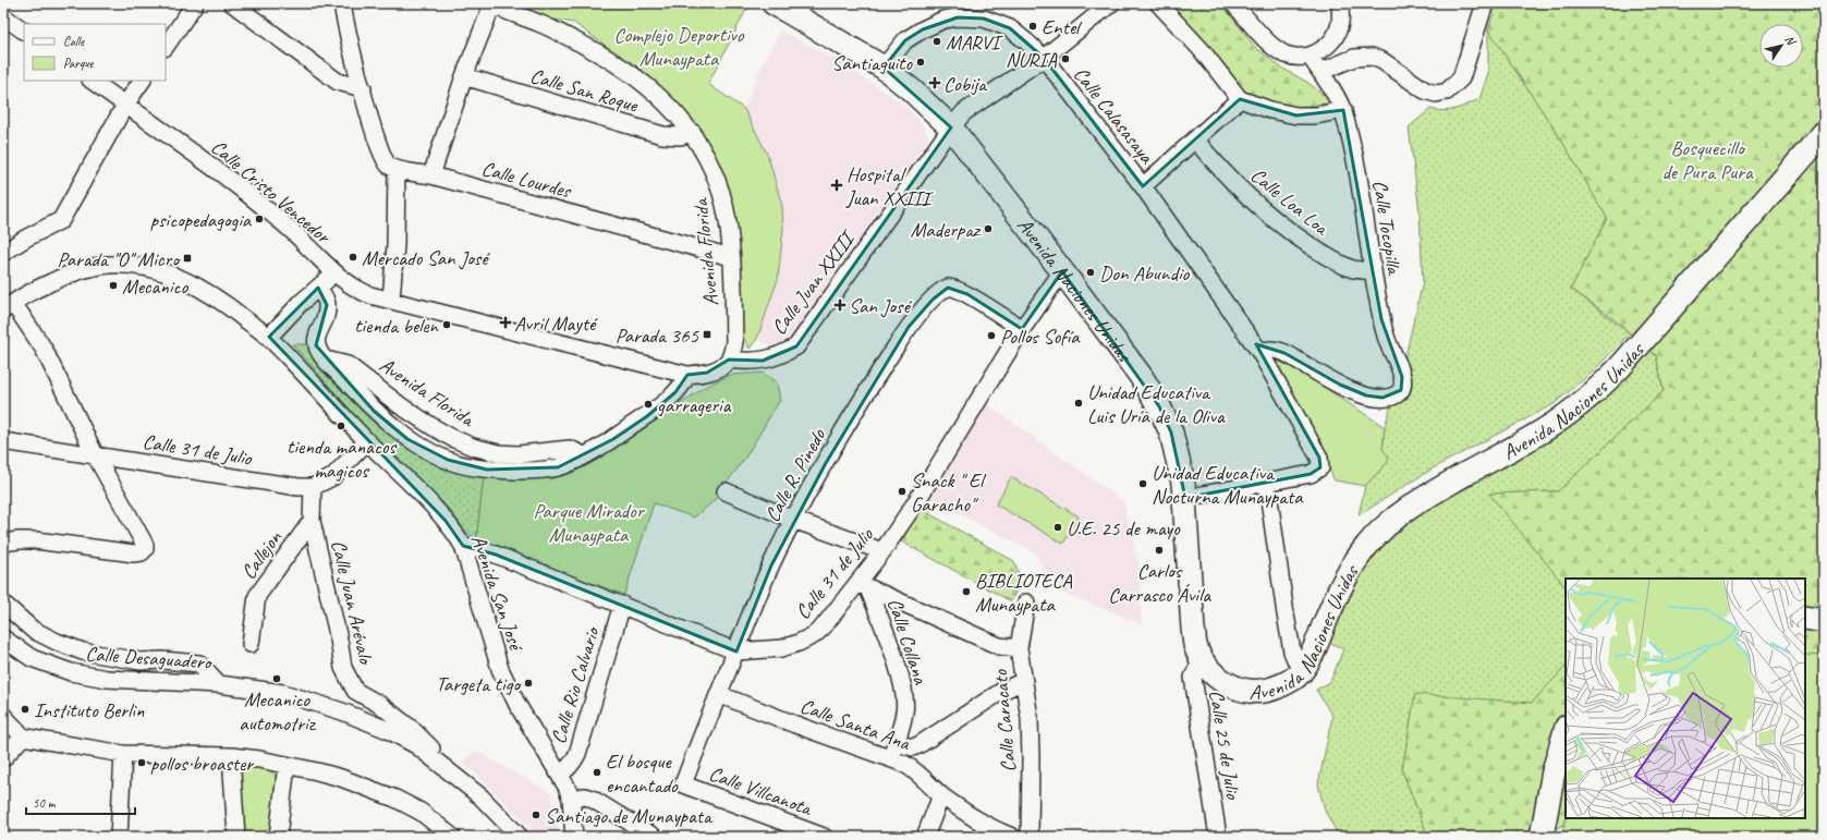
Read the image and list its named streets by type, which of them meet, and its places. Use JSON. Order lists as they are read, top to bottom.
{
  "streets": {
    "street": [
      "Calle San Roque",
      "Calle Calasasaya",
      "Calle Lourdes",
      "Calle Cristo Vencedor",
      "Calle Loa Loa",
      "Calle Tocopilla",
      "Avenida Florida",
      "Calle Juan XXIII",
      "Avenida Naciones Unidas",
      "Calle 31 de Julio",
      "Calle R. Pinedo",
      "Callejon",
      "Avenida San José",
      "Calle Juan Arévalo",
      "Calle Collana",
      "Calle Desaguadero",
      "Calle Rio Calvario",
      "Calle Caracato",
      "Calle Santa Ana",
      "Calle 25 de Julio",
      "Calle Villcanota"
    ]
  },
  "crossings": [
    ["Calle San Roque", "Avenida Florida"],
    ["Calle Calasasaya", "Calle Tocopilla"],
    ["Calle Calasasaya", "Calle Juan XXIII"],
    ["Calle Calasasaya", "Avenida Naciones Unidas"],
    ["Calle Lourdes", "Avenida Florida"],
    ["Calle Cristo Vencedor", "Avenida Florida"],
    ["Calle Loa Loa", "Calle Tocopilla"],
    ["Avenida Florida", "Calle Juan XXIII"],
    ["Calle Juan XXIII", "Avenida Naciones Unidas"],
    ["Avenida Naciones Unidas", "Calle 31 de Julio"],
    ["Avenida Naciones Unidas", "Calle 25 de Julio"],
    ["Calle 31 de Julio", "Calle R. Pinedo"],
    ["Calle 31 de Julio", "Avenida San José"],
    ["Calle 31 de Julio", "Calle Juan Arévalo"],
    ["Calle 31 de Julio", "Calle Collana"],
    ["Calle 31 de Julio", "Calle Rio Calvario"],
    ["Calle R. Pinedo", "Calle Santa Ana"],
    ["Calle R. Pinedo", "Calle Villcanota"],
    ["Callejon", "Calle Juan Arévalo"],
    ["Avenida San José", "Calle Rio Calvario"],
    ["Calle Juan Arévalo", "Calle Desaguadero"],
    ["Calle Collana", "Calle Santa Ana"]
  ],
  "parks": ["Complejo Deportivo Munaypata", "Bosquecillo de Pura Pura", "Parque Mirador Munaypata"],
  "places": {
    "other": [
      "Entel",
      "MARVI",
      "NURIA",
      "Santiaguito",
      "psicopedagogia",
      "Maderpaz",
      "Mercado San José",
      "Don Abundio",
      "Mecanico",
      "tienda belen",
      "Pollos Sofía",
      "Unidad Educativa Luis Uría de la Oliva",
      "garrageria",
      "tienda manacos magicos",
      "Unidad Educativa Nocturna Munaypata",
      "Snack \" El Garacho\"",
      "U.E. 25 de mayo",
      "Carlos Carrasco Ávila",
      "BIBLIOTECA Munaypata",
      "Mecanico automotriz",
      "Targeta tigo",
      "Instituto Berlin",
      "pollos broaster",
      "El bosque encantado",
      "Santiago de Munaypata"
    ],
    "health": [
      "Cobija",
      "Hospital Juan XXIII",
      "San José",
      "Avril Mayté"
    ],
    "transit": ["Parada \"O\" Micro", "Parada 365"]
  },
  "legend": ["Calle", "Parque"],
  "scale_bar": "50 m",
  "north": "top right"
}
